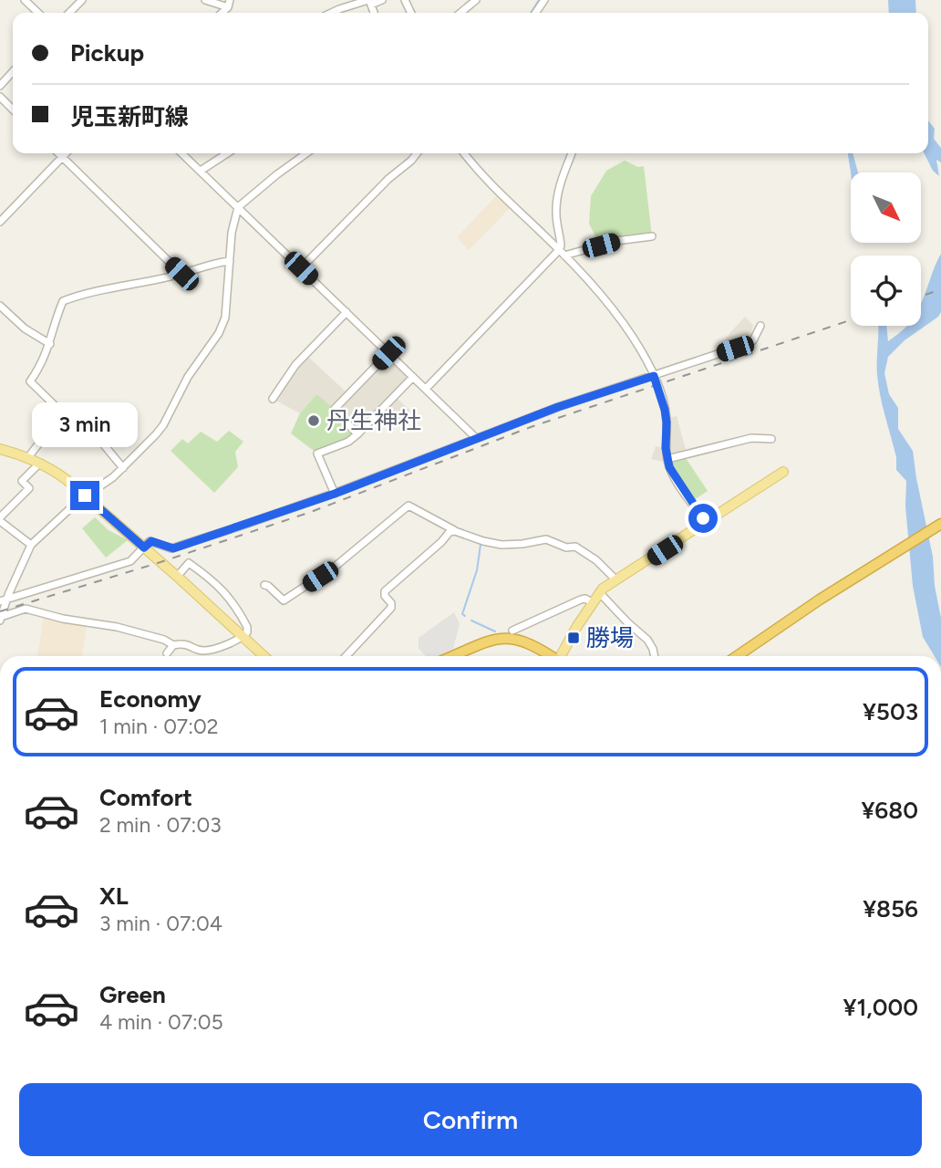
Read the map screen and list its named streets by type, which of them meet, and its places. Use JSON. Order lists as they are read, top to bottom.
{
  "places": {
    "other": ["丹生神社"],
    "transit": ["勝場"]
  },
  "north": "bottom right",
  "page": {
    "banner": ["Pickup", "児玉新町線"],
    "bubble": "3 min",
    "list": [
      {
        "name": "Economy",
        "note": "1 min · 07:02",
        "value": "¥503"
      },
      {
        "name": "Comfort",
        "note": "2 min · 07:03",
        "value": "¥680"
      },
      {
        "name": "XL",
        "note": "3 min · 07:04",
        "value": "¥856"
      },
      {
        "name": "Green",
        "note": "4 min · 07:05",
        "value": "¥1,000"
      }
    ],
    "buttons": "Confirm"
  }
}
